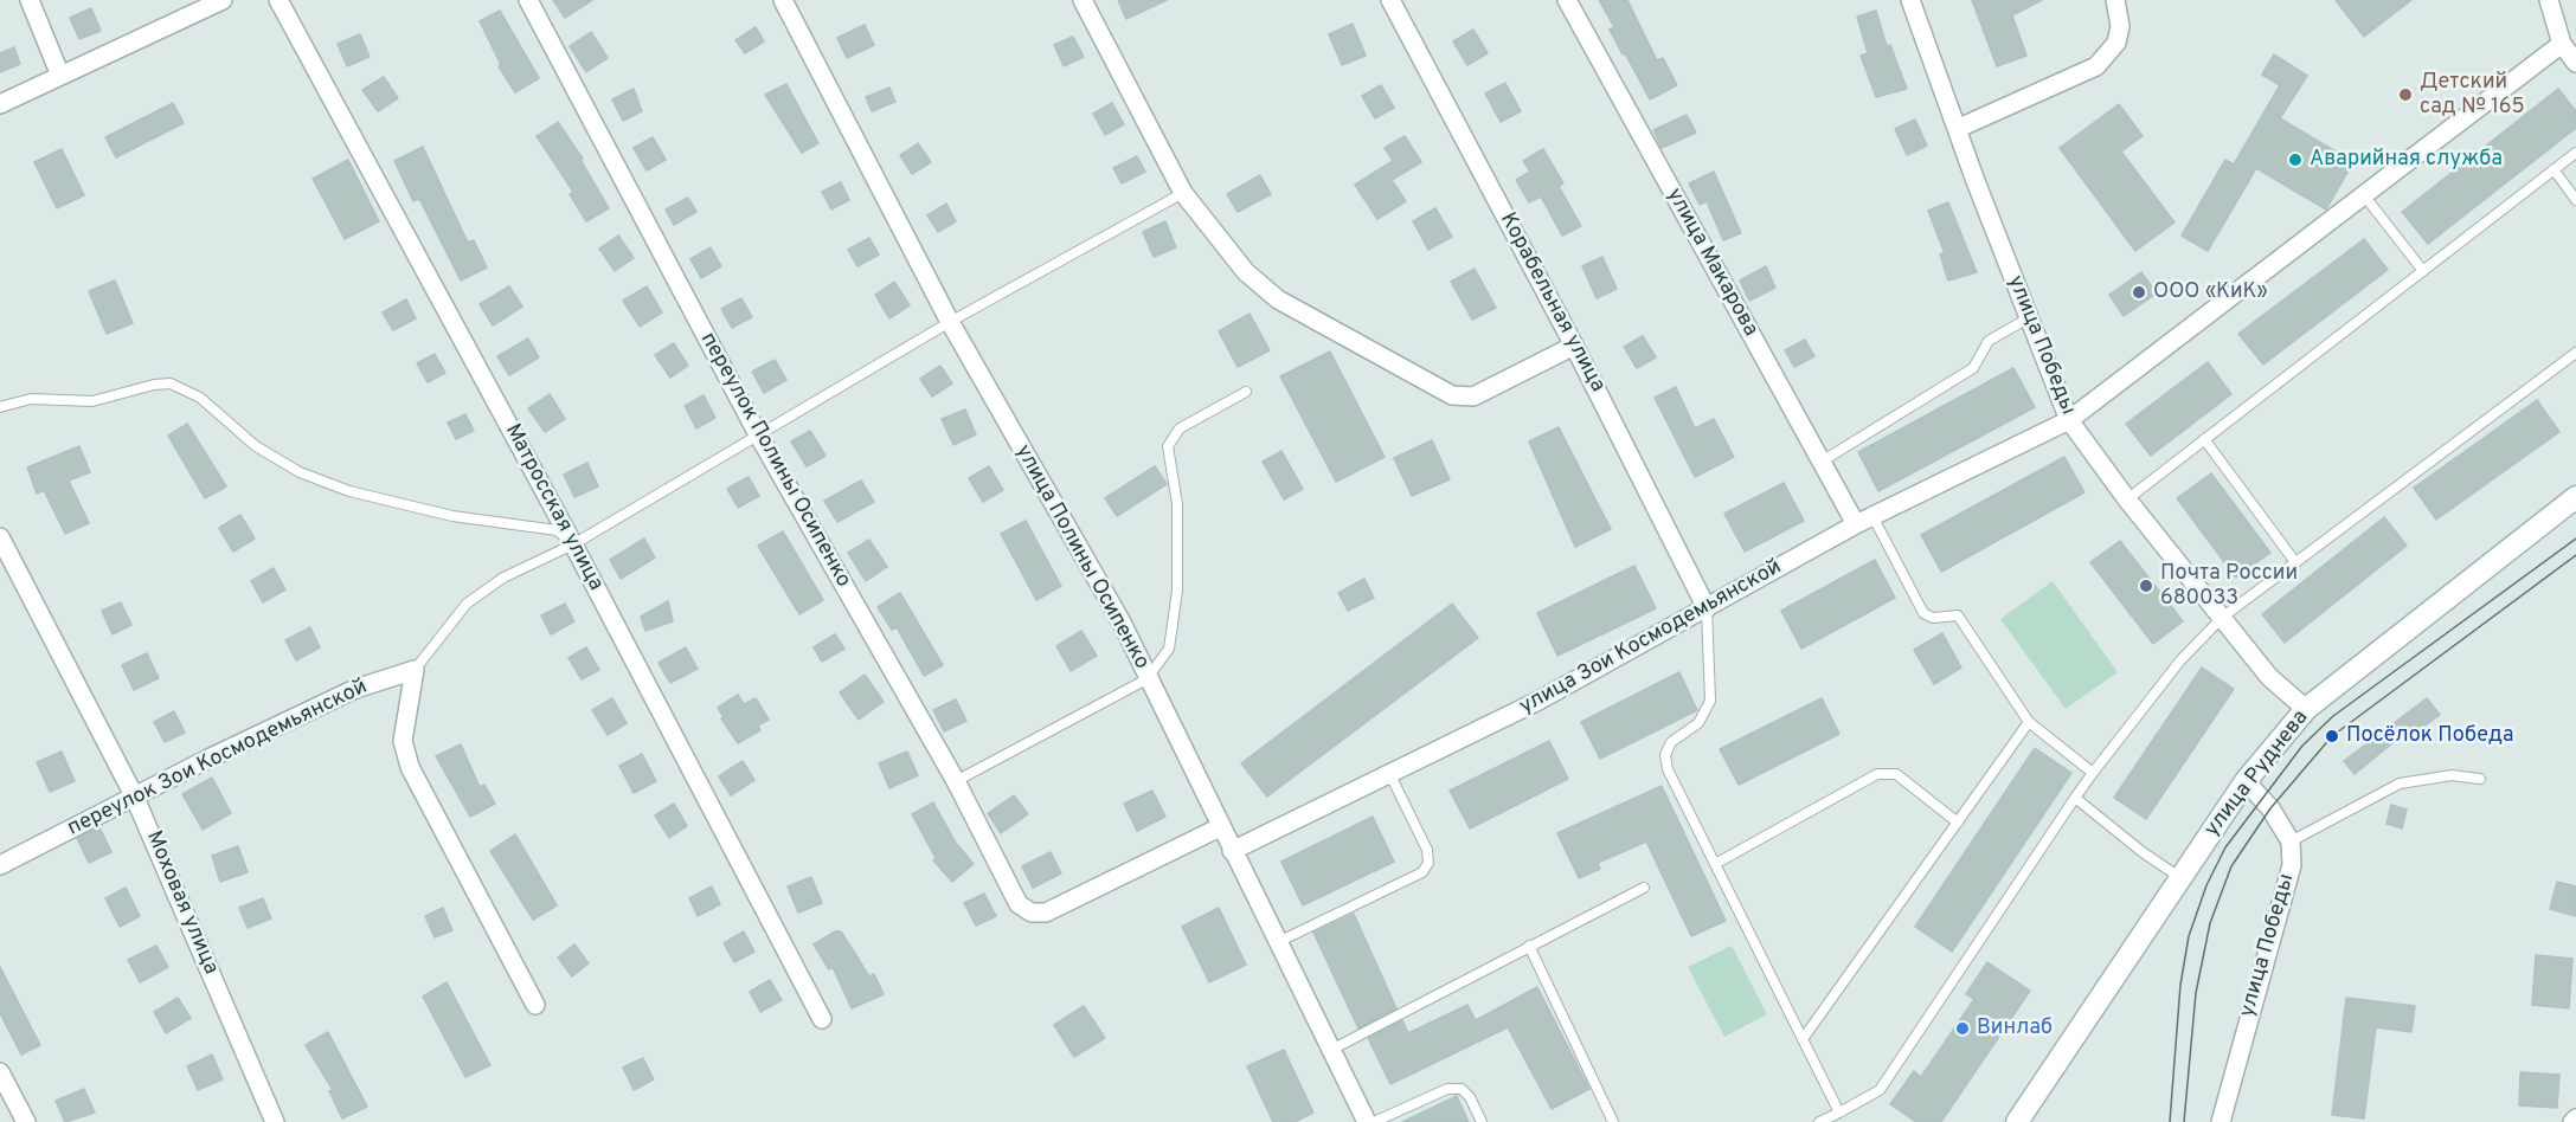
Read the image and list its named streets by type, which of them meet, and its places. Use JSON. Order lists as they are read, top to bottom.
{
  "streets": {
    "main road": ["улица Руднева"],
    "street": [
      "улица Макарова",
      "Корабельная улица",
      "улица Победы",
      "переулок Полины Осипенко",
      "Матросская улица",
      "улица Полины Осипенко",
      "улица Зои Космодемьянской",
      "переулок Зои Космодемьянской",
      "Моховая улица"
    ]
  },
  "crossings": [
    ["улица Макарова", "улица Зои Космодемьянской"],
    ["Корабельная улица", "улица Зои Космодемьянской"],
    ["улица Победы", "улица Зои Космодемьянской"],
    ["улица Победы", "улица Руднева"],
    ["переулок Полины Осипенко", "улица Полины Осипенко"],
    ["улица Полины Осипенко", "улица Зои Космодемьянской"],
    ["переулок Зои Космодемьянской", "Моховая улица"]
  ],
  "places": [
    "Детский сад № 165",
    "Аварийная служба",
    "ООО «КиК»",
    "Почта России 680033",
    "Посёлок Победа",
    "Винлаб"
  ]
}
